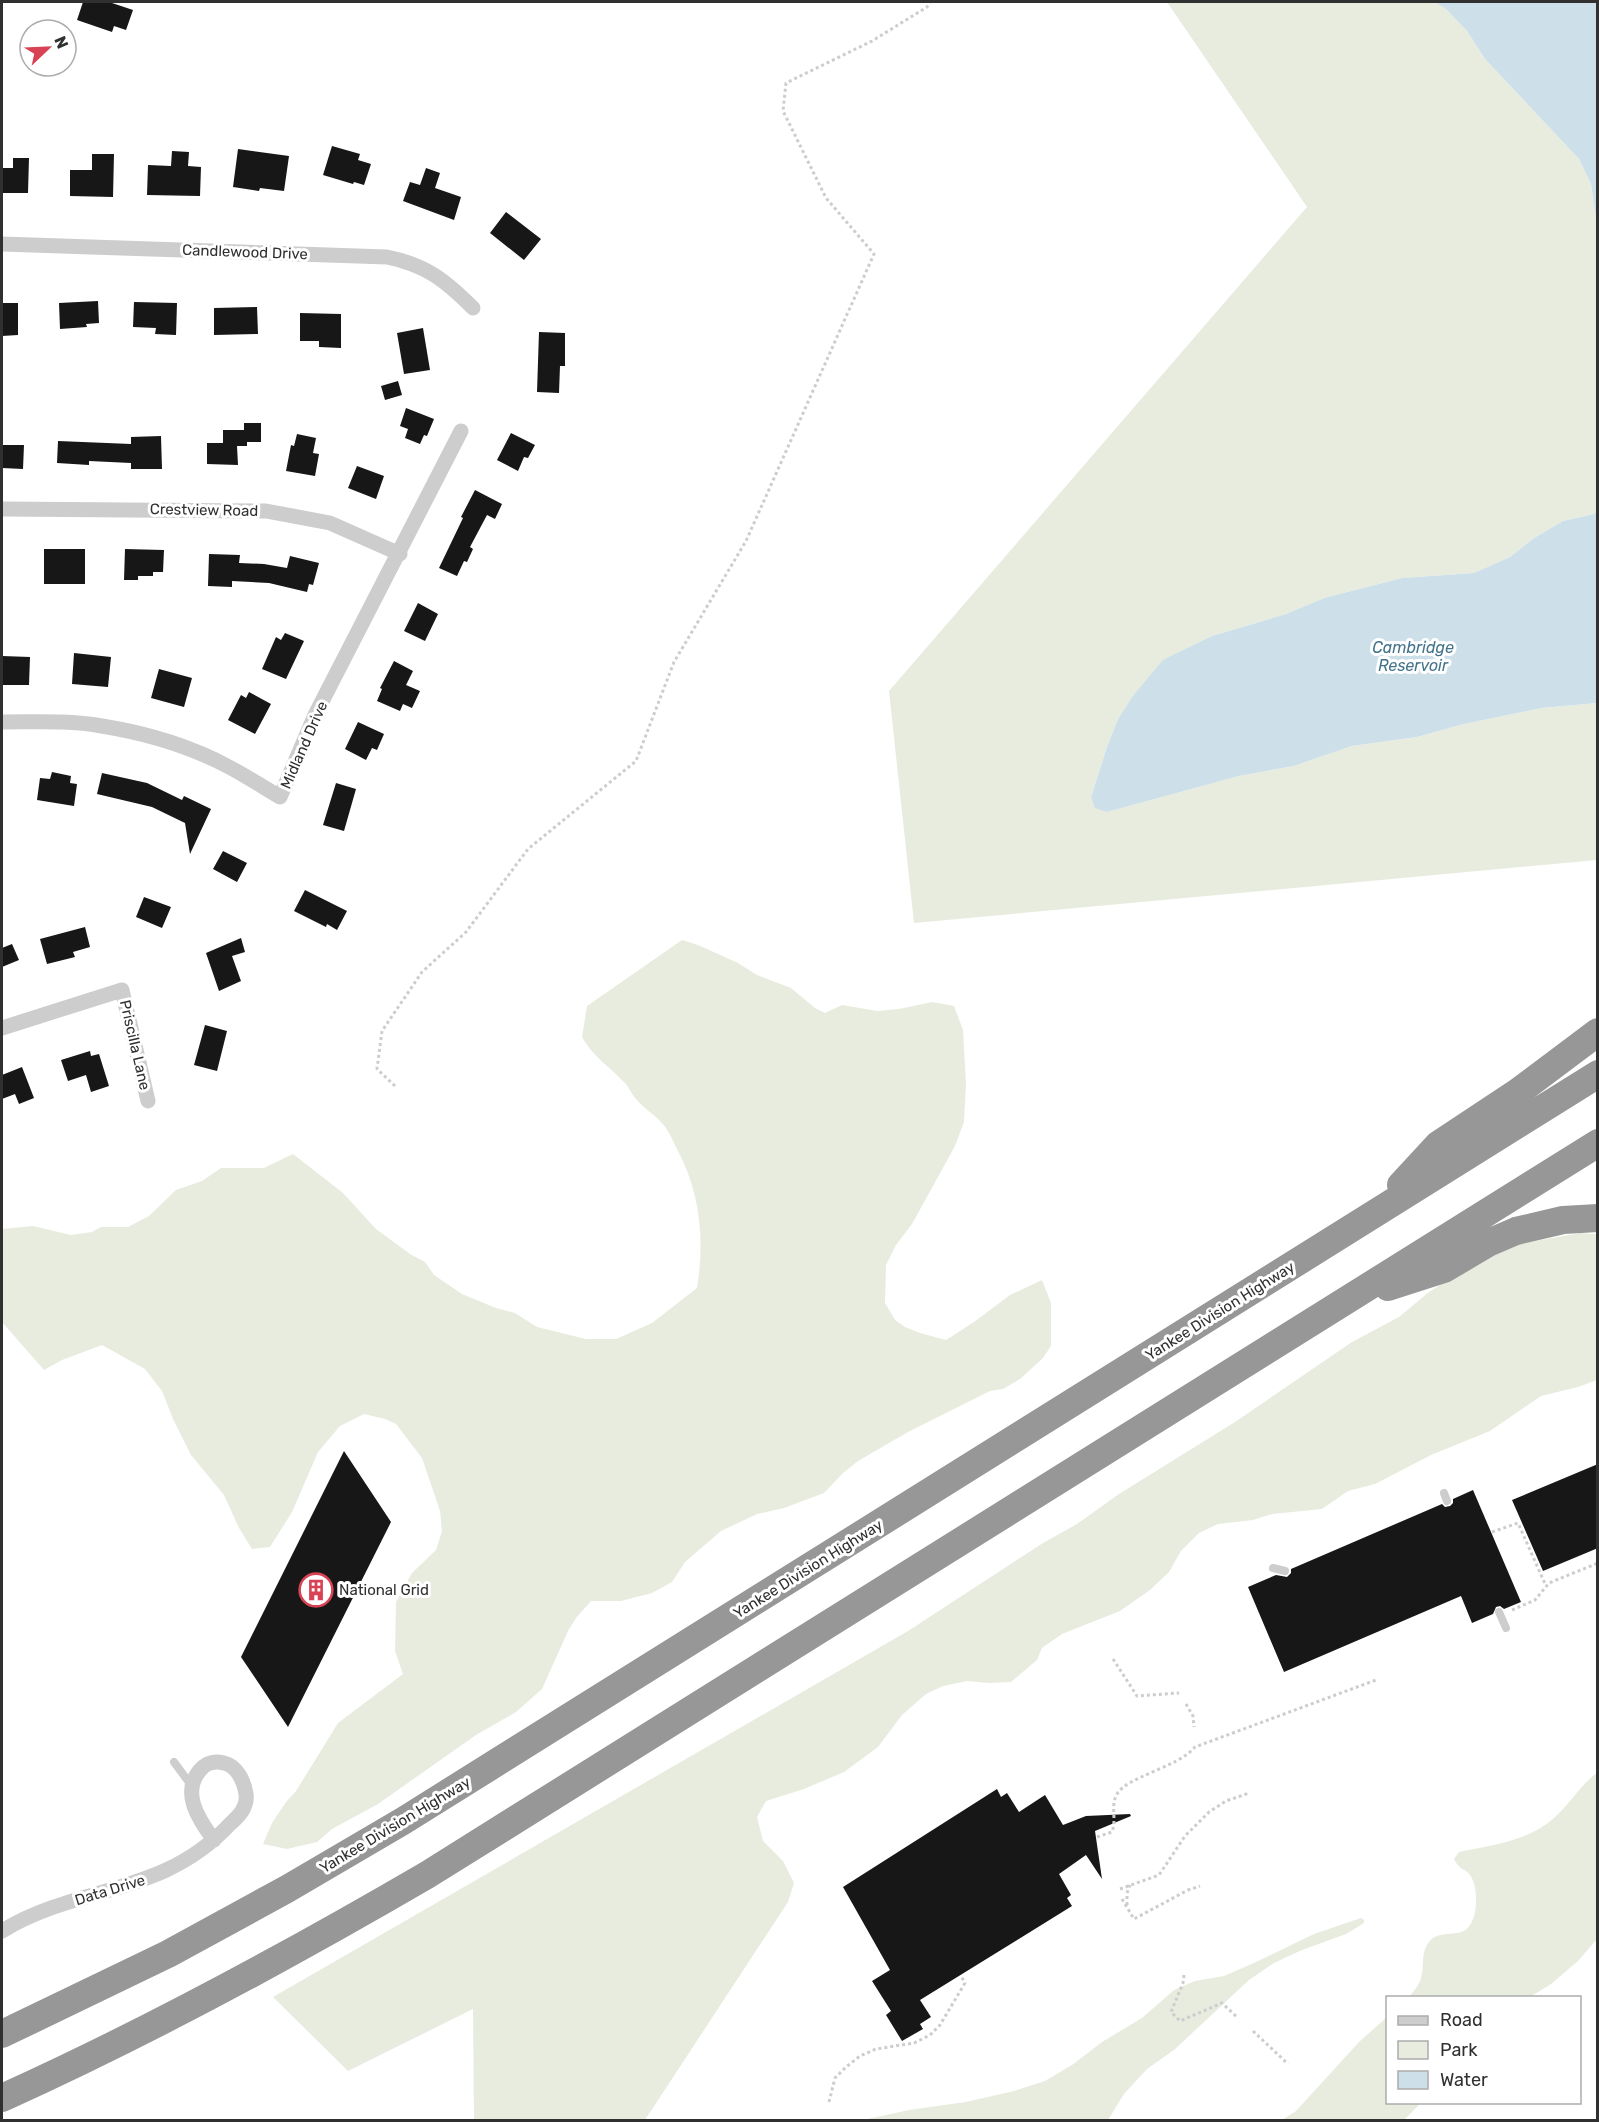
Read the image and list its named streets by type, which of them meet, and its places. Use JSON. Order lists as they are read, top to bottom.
{
  "streets": {
    "highway": ["Yankee Division Highway"],
    "street": [
      "Candlewood Drive",
      "Crestview Road",
      "Midland Drive",
      "Priscilla Lane",
      "Data Drive"
    ]
  },
  "crossings": [
    ["Crestview Road", "Midland Drive"]
  ],
  "water": ["Cambridge Reservoir"],
  "places": {
    "building": ["National Grid"]
  },
  "legend": ["Road", "Park", "Water"],
  "north": "top right"
}
